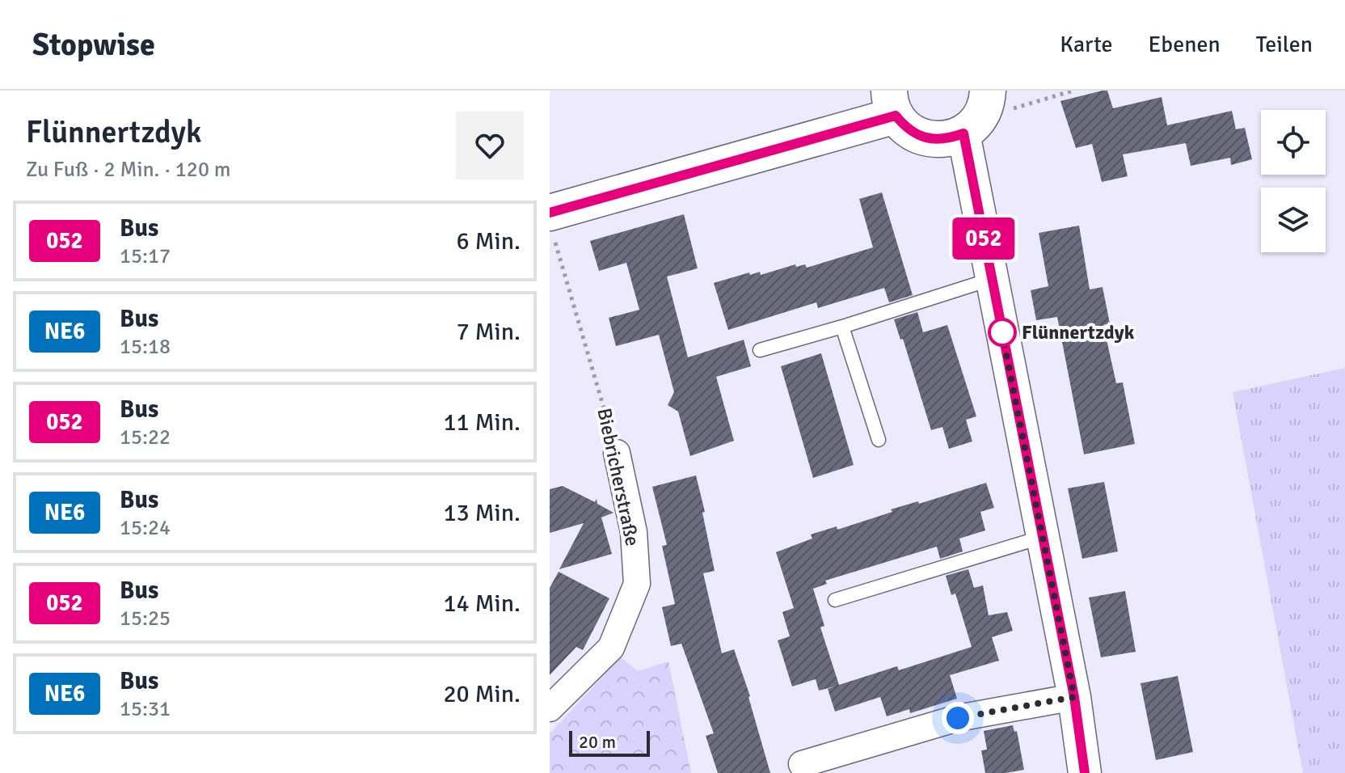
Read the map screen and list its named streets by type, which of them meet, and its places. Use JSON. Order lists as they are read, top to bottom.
{
  "streets": {
    "street": ["Biebricherstraße"]
  },
  "places": ["Flünnertzdyk"],
  "lines": ["bus line 052"],
  "scale_bar": "20 m",
  "page": {
    "header": "Stopwise",
    "nav": ["Karte", "Ebenen", "Teilen"],
    "heading": ["Flünnertzdyk", "Zu Fuß · 2 Min. · 120 m"],
    "on_map": "052",
    "list": [
      {
        "mark": "052",
        "name": "Bus",
        "note": "15:17",
        "value": "6 Min."
      },
      {
        "mark": "NE6",
        "name": "Bus",
        "note": "15:18",
        "value": "7 Min."
      },
      {
        "mark": "052",
        "name": "Bus",
        "note": "15:22",
        "value": "11 Min."
      },
      {
        "mark": "NE6",
        "name": "Bus",
        "note": "15:24",
        "value": "13 Min."
      },
      {
        "mark": "052",
        "name": "Bus",
        "note": "15:25",
        "value": "14 Min."
      },
      {
        "mark": "NE6",
        "name": "Bus",
        "note": "15:31",
        "value": "20 Min."
      }
    ],
    "scale": "20 m"
  }
}
